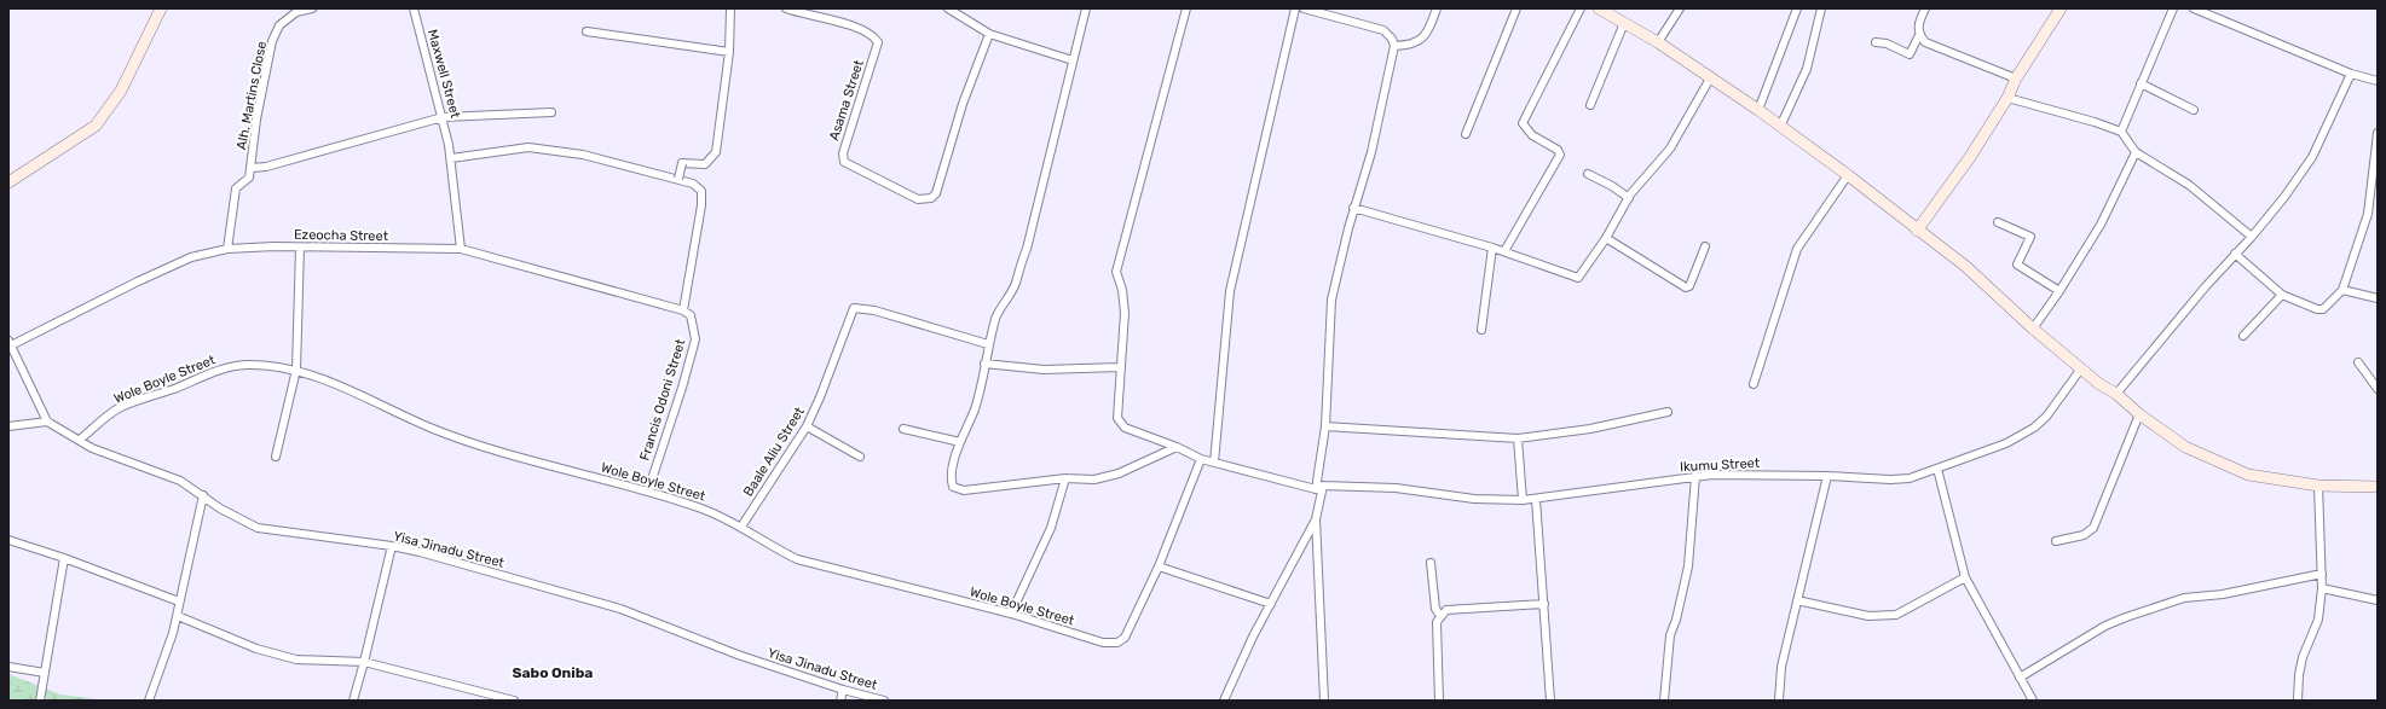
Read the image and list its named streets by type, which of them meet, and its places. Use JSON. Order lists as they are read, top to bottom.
{
  "streets": {
    "street": [
      "Maxwell Street",
      "Alh. Martins Close",
      "Asama Street",
      "Ezeocha Street",
      "Wole Boyle Street",
      "Francis Odoni Street",
      "Baale Aliu Street",
      "Ikumu Street",
      "Yisa Jinadu Street"
    ]
  },
  "crossings": [
    ["Maxwell Street", "Ezeocha Street"],
    ["Alh. Martins Close", "Ezeocha Street"],
    ["Ezeocha Street", "Francis Odoni Street"],
    ["Wole Boyle Street", "Francis Odoni Street"],
    ["Wole Boyle Street", "Baale Aliu Street"],
    ["Wole Boyle Street", "Yisa Jinadu Street"]
  ],
  "districts": ["Sabo Oniba"]
}
